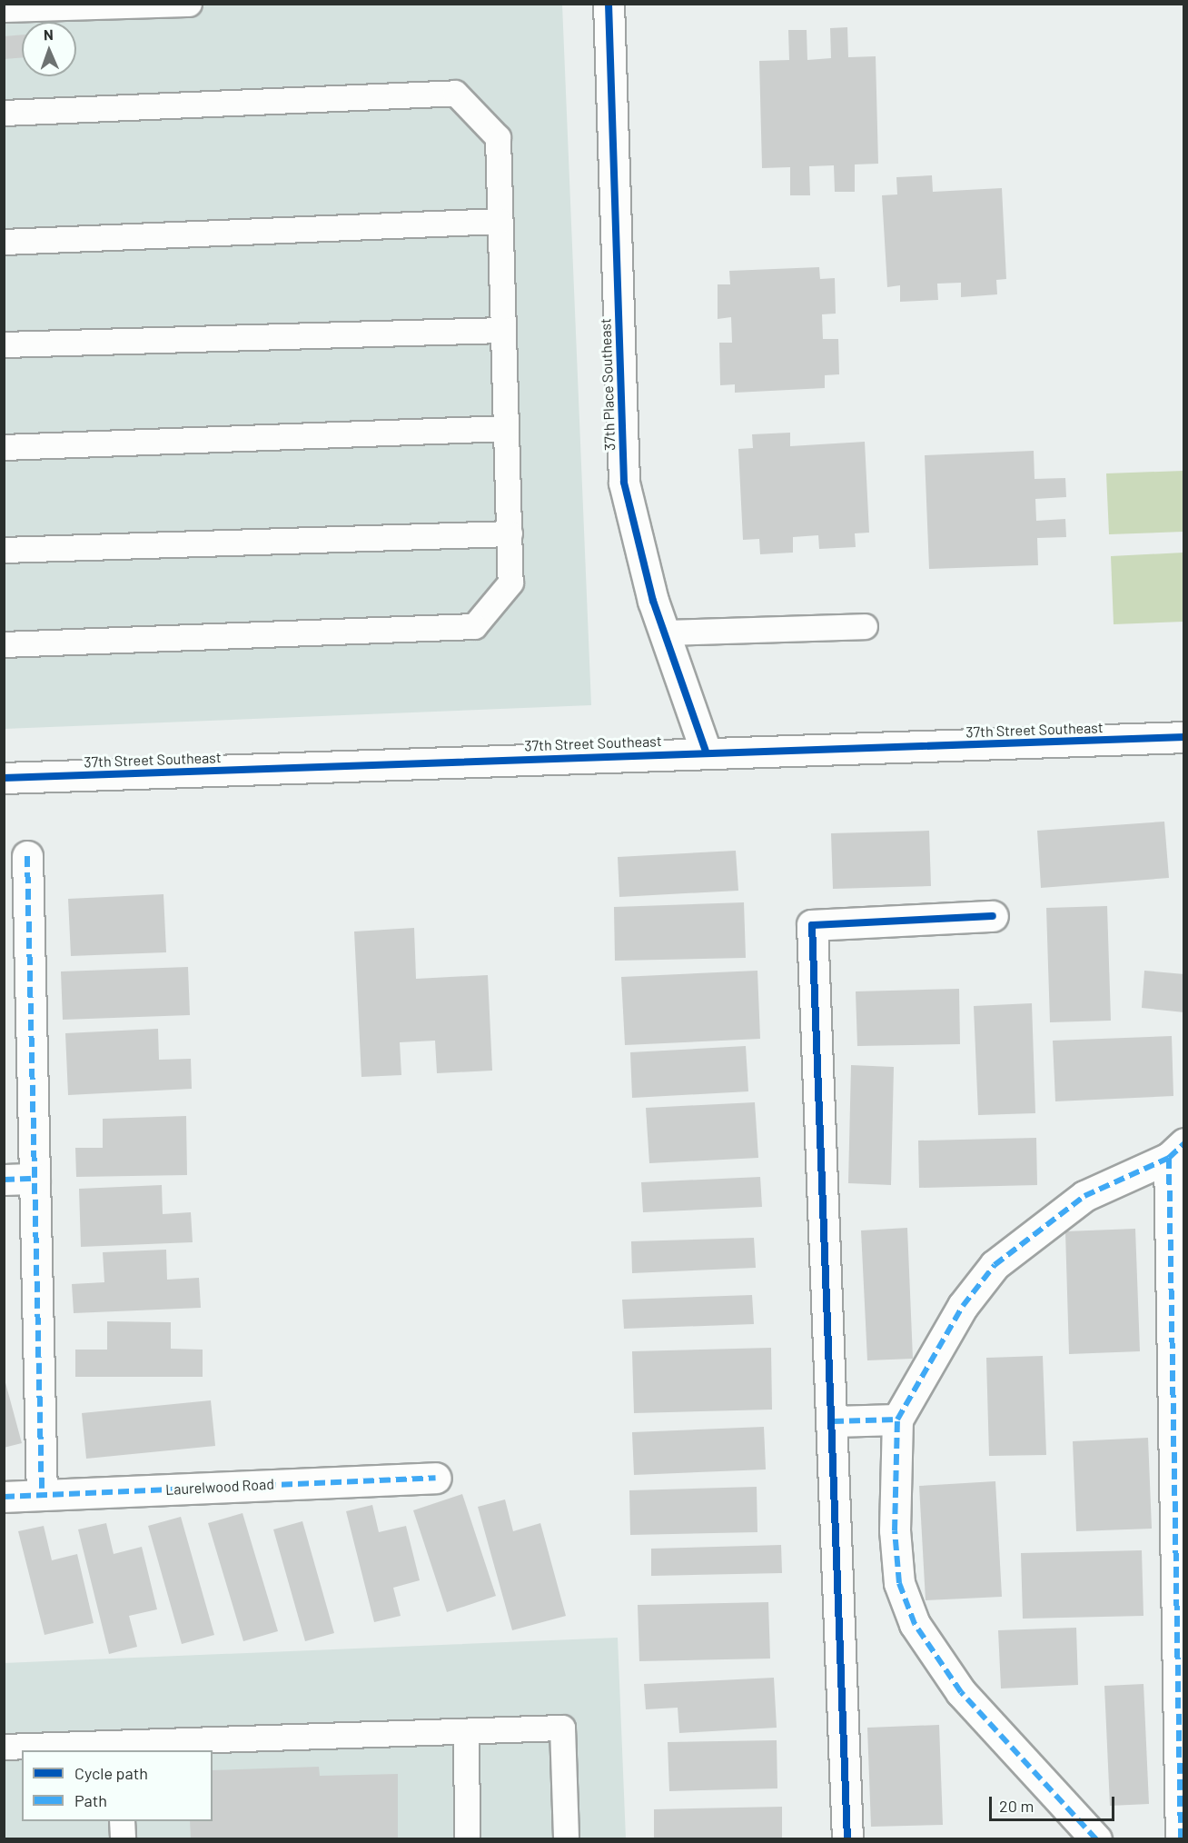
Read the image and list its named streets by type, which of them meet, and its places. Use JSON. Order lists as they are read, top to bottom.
{
  "streets": {
    "street": ["37th Place Southeast", "37th Street Southeast", "Laurelwood Road"]
  },
  "crossings": [
    ["37th Place Southeast", "37th Street Southeast"]
  ],
  "legend": ["Cycle path", "Path"],
  "scale_bar": "20 m",
  "north": "top"
}
